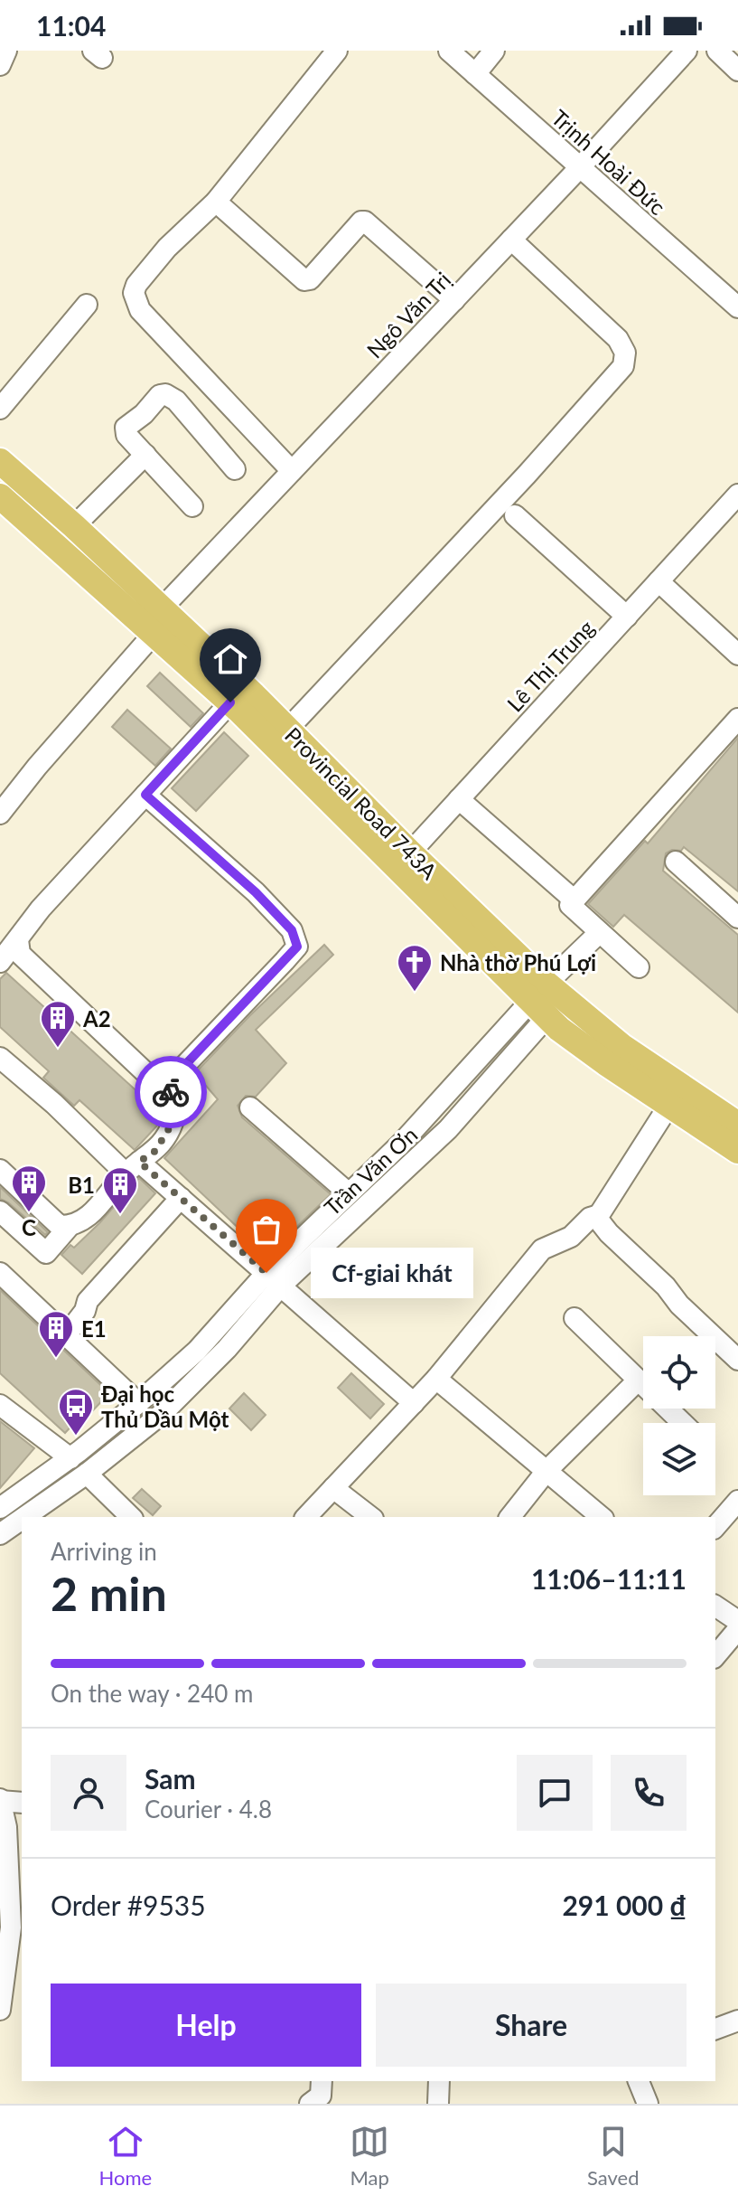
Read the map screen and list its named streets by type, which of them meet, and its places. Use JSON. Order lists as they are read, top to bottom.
{
  "streets": {
    "main road": ["Provincial Road 743A"],
    "street": [
      "Trịnh Hoài Đức",
      "Ngô Văn Trị",
      "Lê Thị Trung",
      "Trần Văn Ơn"
    ]
  },
  "crossings": [
    ["Trịnh Hoài Đức", "Ngô Văn Trị"],
    ["Ngô Văn Trị", "Provincial Road 743A"],
    ["Lê Thị Trung", "Provincial Road 743A"],
    ["Provincial Road 743A", "Trần Văn Ơn"]
  ],
  "places": {
    "church": ["Nhà thờ Phú Lợi"],
    "building": [
      "A2",
      "C",
      "B1",
      "E1"
    ],
    "other": ["Cf-giai khát"],
    "bus stop": ["Đại học Thủ Dầu Một"]
  },
  "page": {
    "status": "11:04",
    "bubble": "Cf-giai khát",
    "heading": ["2 min", "Arriving in", "11:06–11:11"],
    "panel": [
      "Sam",
      "Courier · 4.8",
      "Order #9535",
      "291 000 ₫"
    ],
    "bar": "On the way · 240 m",
    "buttons": ["Help", "Share"],
    "tabs": ["Home", "Map", "Saved"]
  }
}
